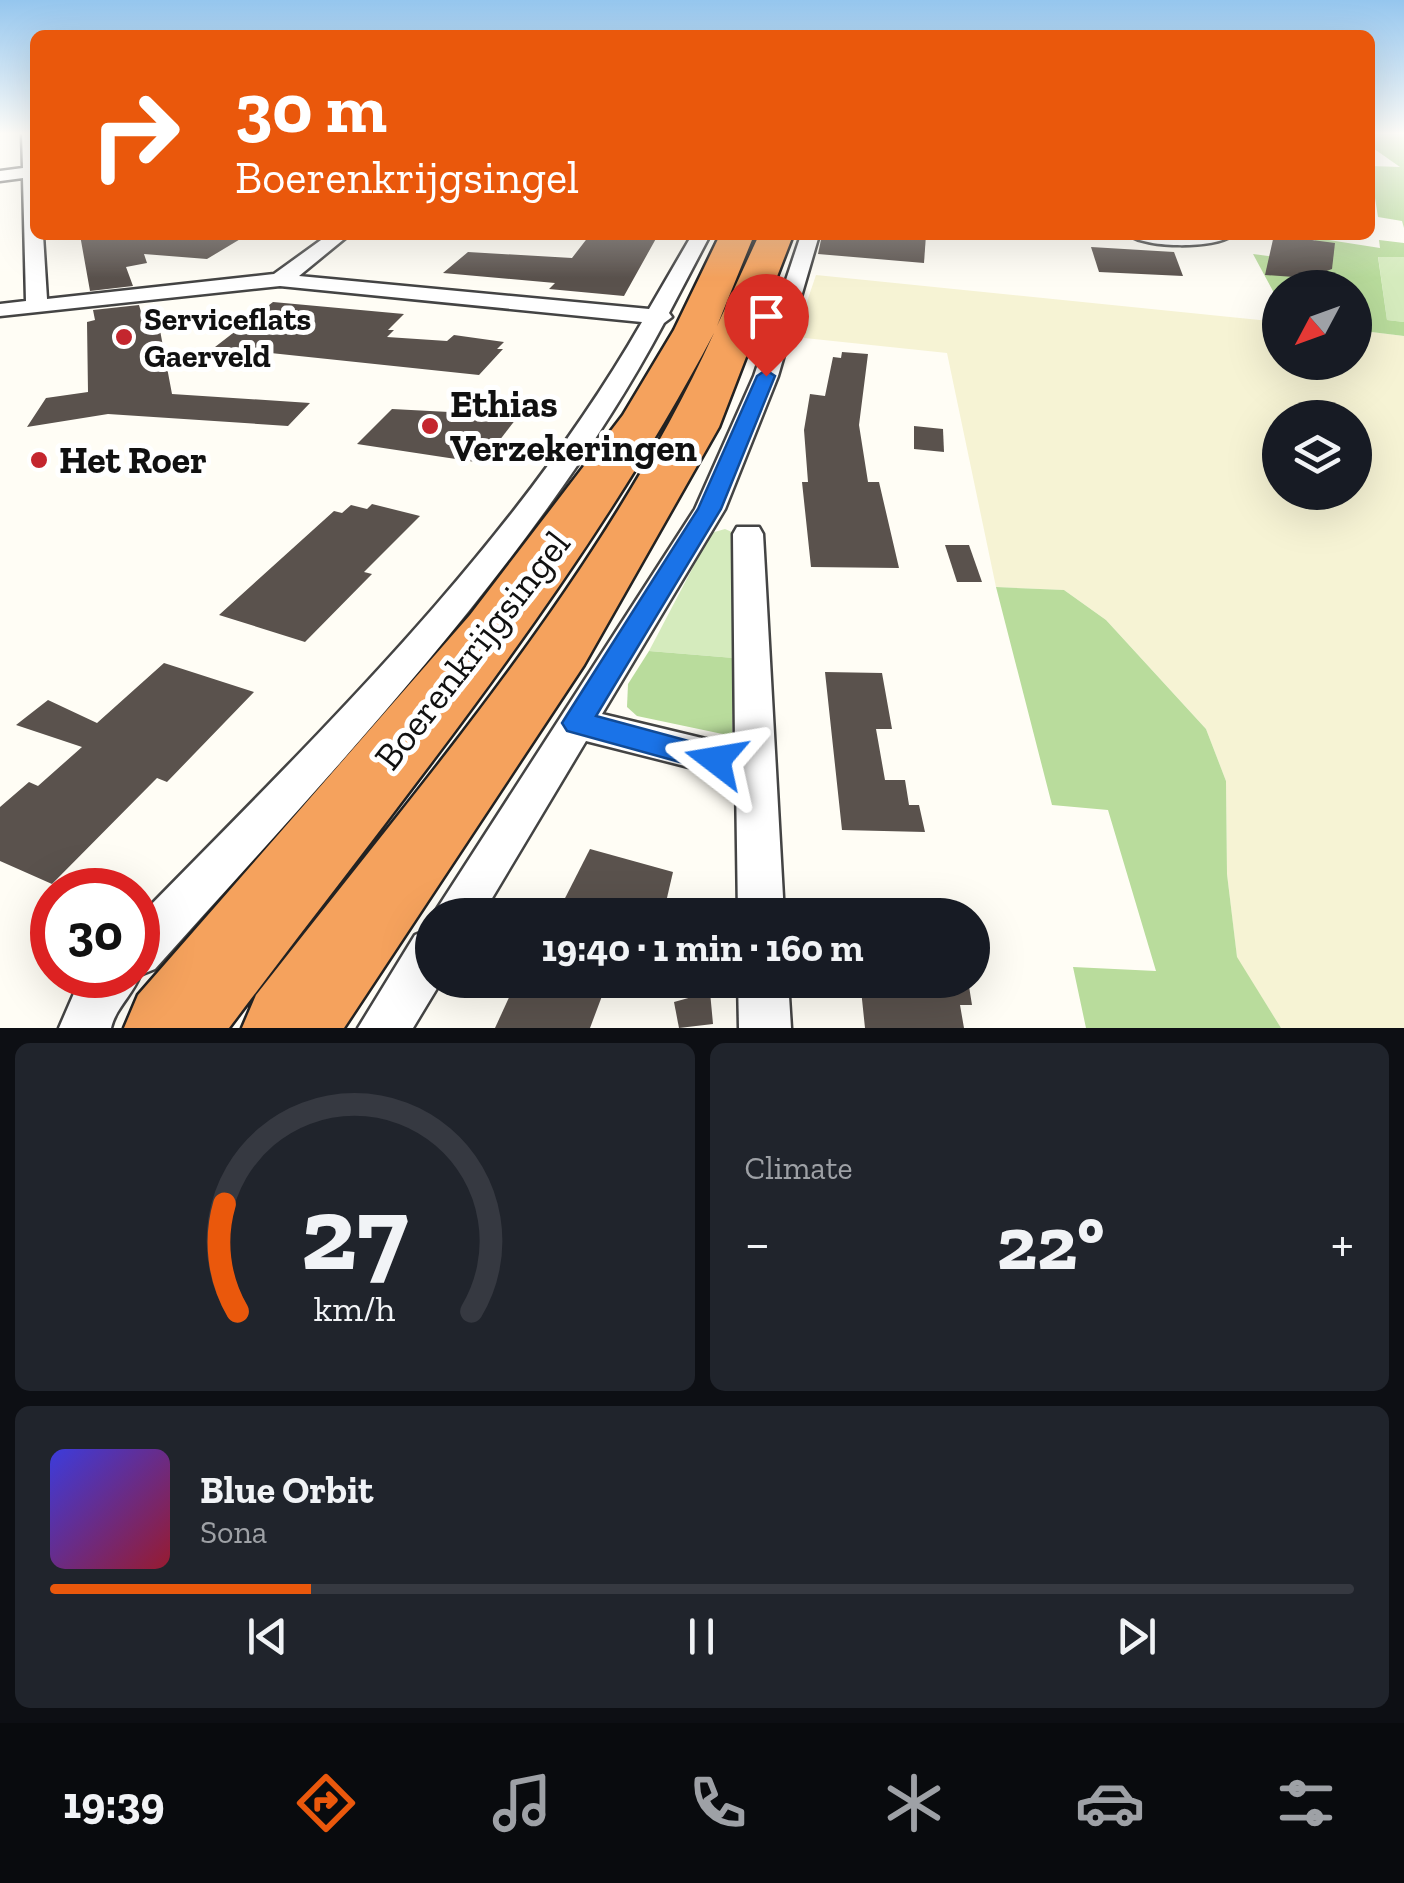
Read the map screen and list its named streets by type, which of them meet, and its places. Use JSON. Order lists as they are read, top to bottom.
{
  "streets": {
    "highway": ["Boerenkrijgsingel"]
  },
  "places": ["Serviceflats Gaerveld", "Ethias Verzekeringen", "Het Roer"],
  "north": "bottom left",
  "page": {
    "turn": ["30 m", "Boerenkrijgsingel"],
    "limit": "30",
    "trip": "19:40 · 1 min · 160 m",
    "tile": "Climate",
    "heat": ["−", "22°", "+"],
    "song": ["Blue Orbit", "Sona"],
    "tabs": "19:39",
    "gauge": ["27", "km/h"]
  }
}
